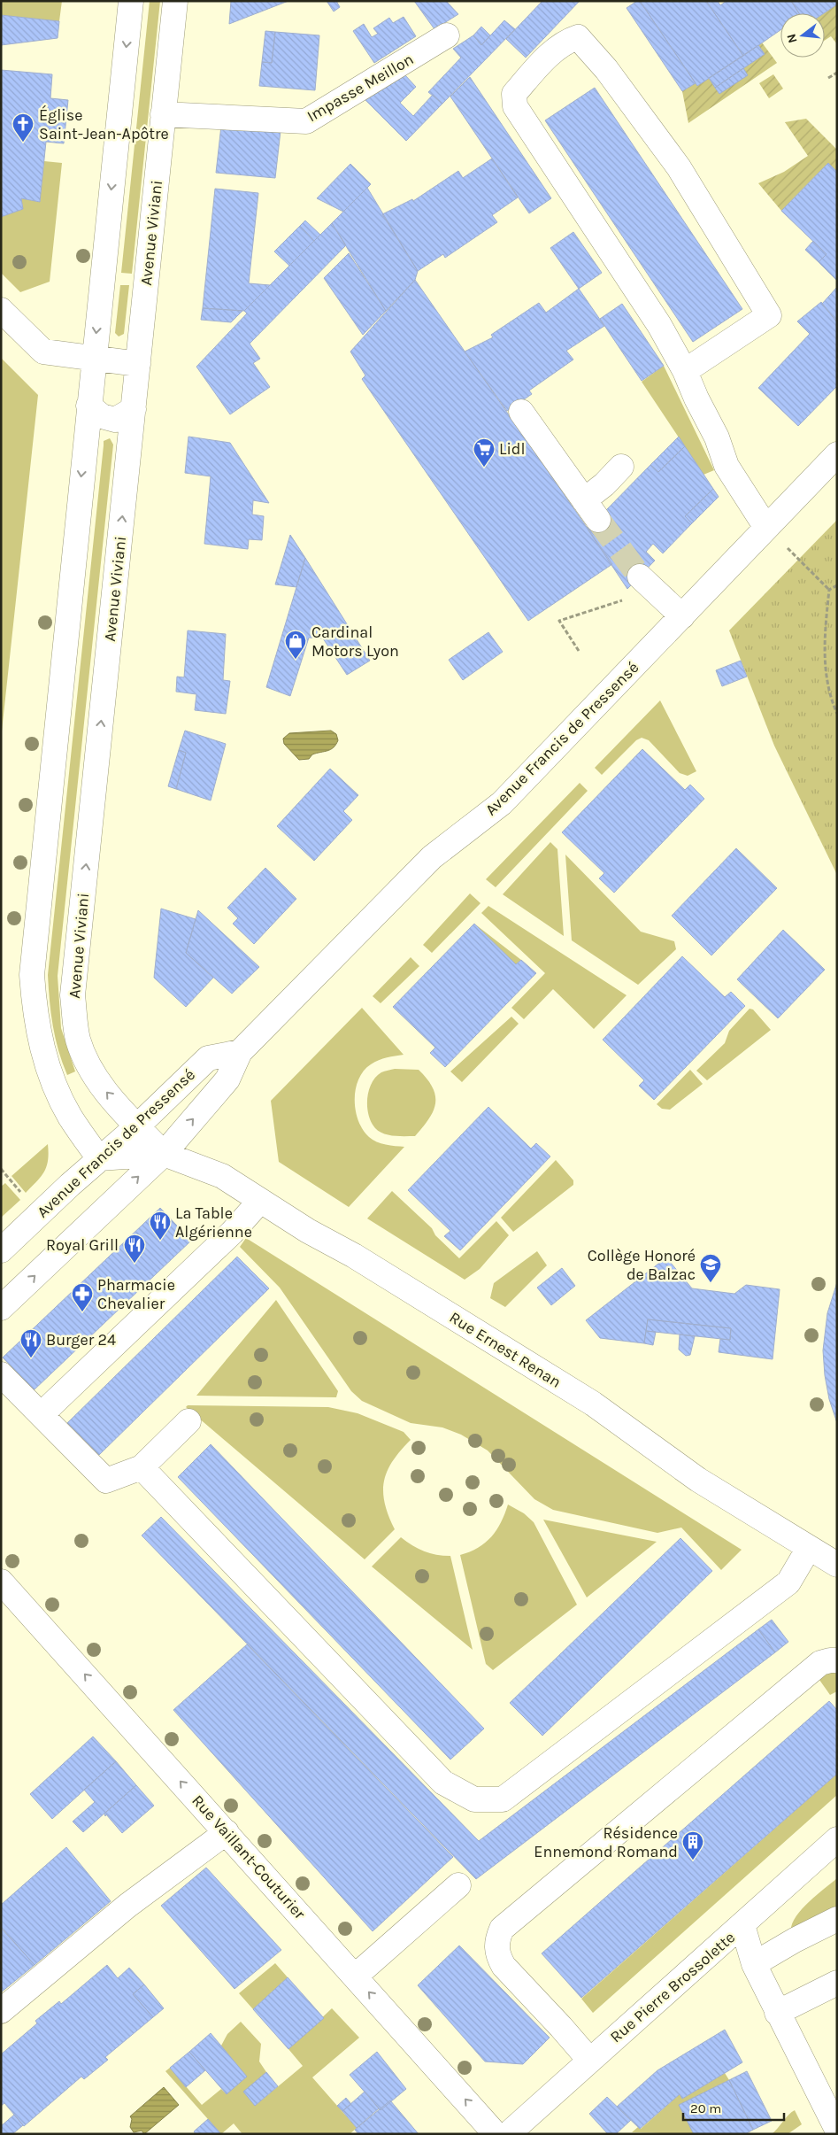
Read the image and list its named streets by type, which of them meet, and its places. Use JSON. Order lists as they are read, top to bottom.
{
  "streets": {
    "street": [
      "Impasse Meillon",
      "Avenue Viviani",
      "Avenue Francis de Pressensé",
      "Rue Ernest Renan",
      "Rue Vaillant-Couturier",
      "Rue Pierre Brossolette"
    ]
  },
  "crossings": [
    ["Impasse Meillon", "Avenue Viviani"],
    ["Avenue Viviani", "Avenue Francis de Pressensé"],
    ["Avenue Viviani", "Rue Ernest Renan"],
    ["Avenue Francis de Pressensé", "Rue Ernest Renan"]
  ],
  "one_way": ["Rue Vaillant-Couturier"],
  "places": {
    "church": ["Église Saint-Jean-Apôtre"],
    "supermarket": ["Lidl"],
    "shop": ["Cardinal Motors Lyon"],
    "restaurant": ["La Table Algérienne", "Royal Grill", "Burger 24"],
    "school or university": ["Collège Honoré de Balzac"],
    "pharmacy": ["Pharmacie Chevalier"],
    "building": ["Résidence Ennemond Romand"]
  },
  "scale_bar": "20 m",
  "north": "left"
}
